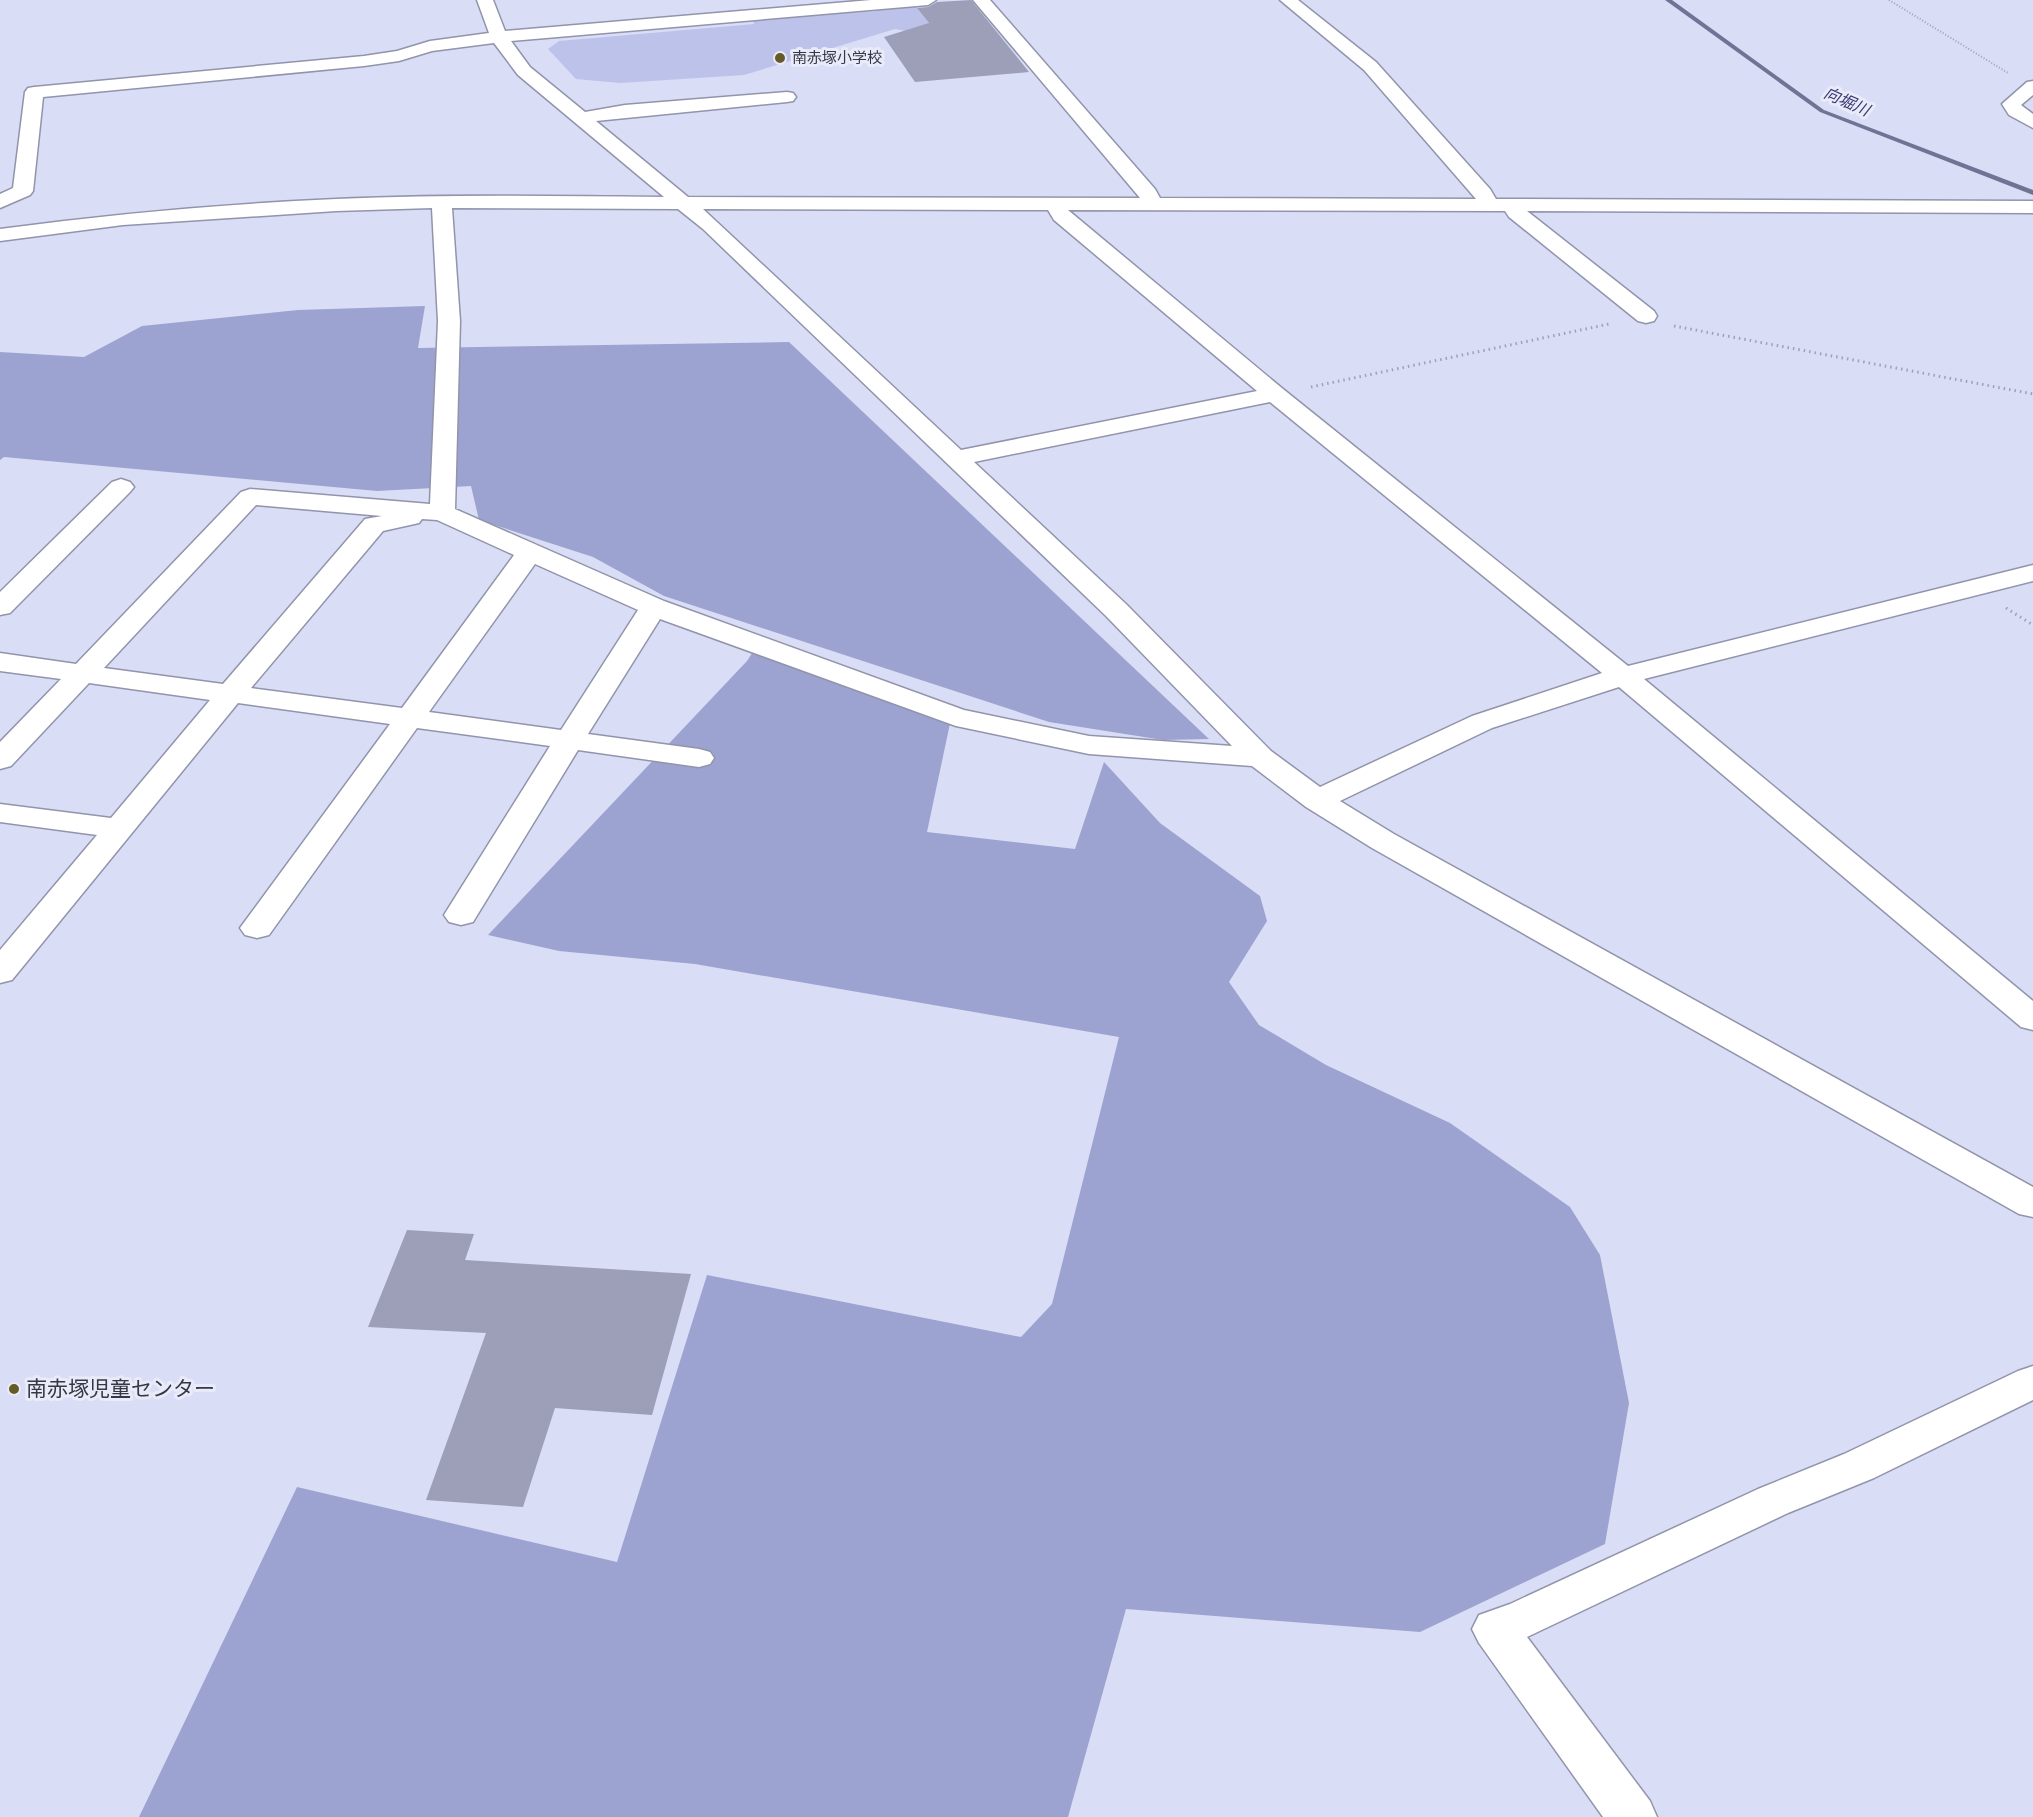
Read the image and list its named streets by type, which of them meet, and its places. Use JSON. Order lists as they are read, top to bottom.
{
  "water": ["向堀川"],
  "places": ["南赤塚小学校", "南赤塚児童センター"]
}
